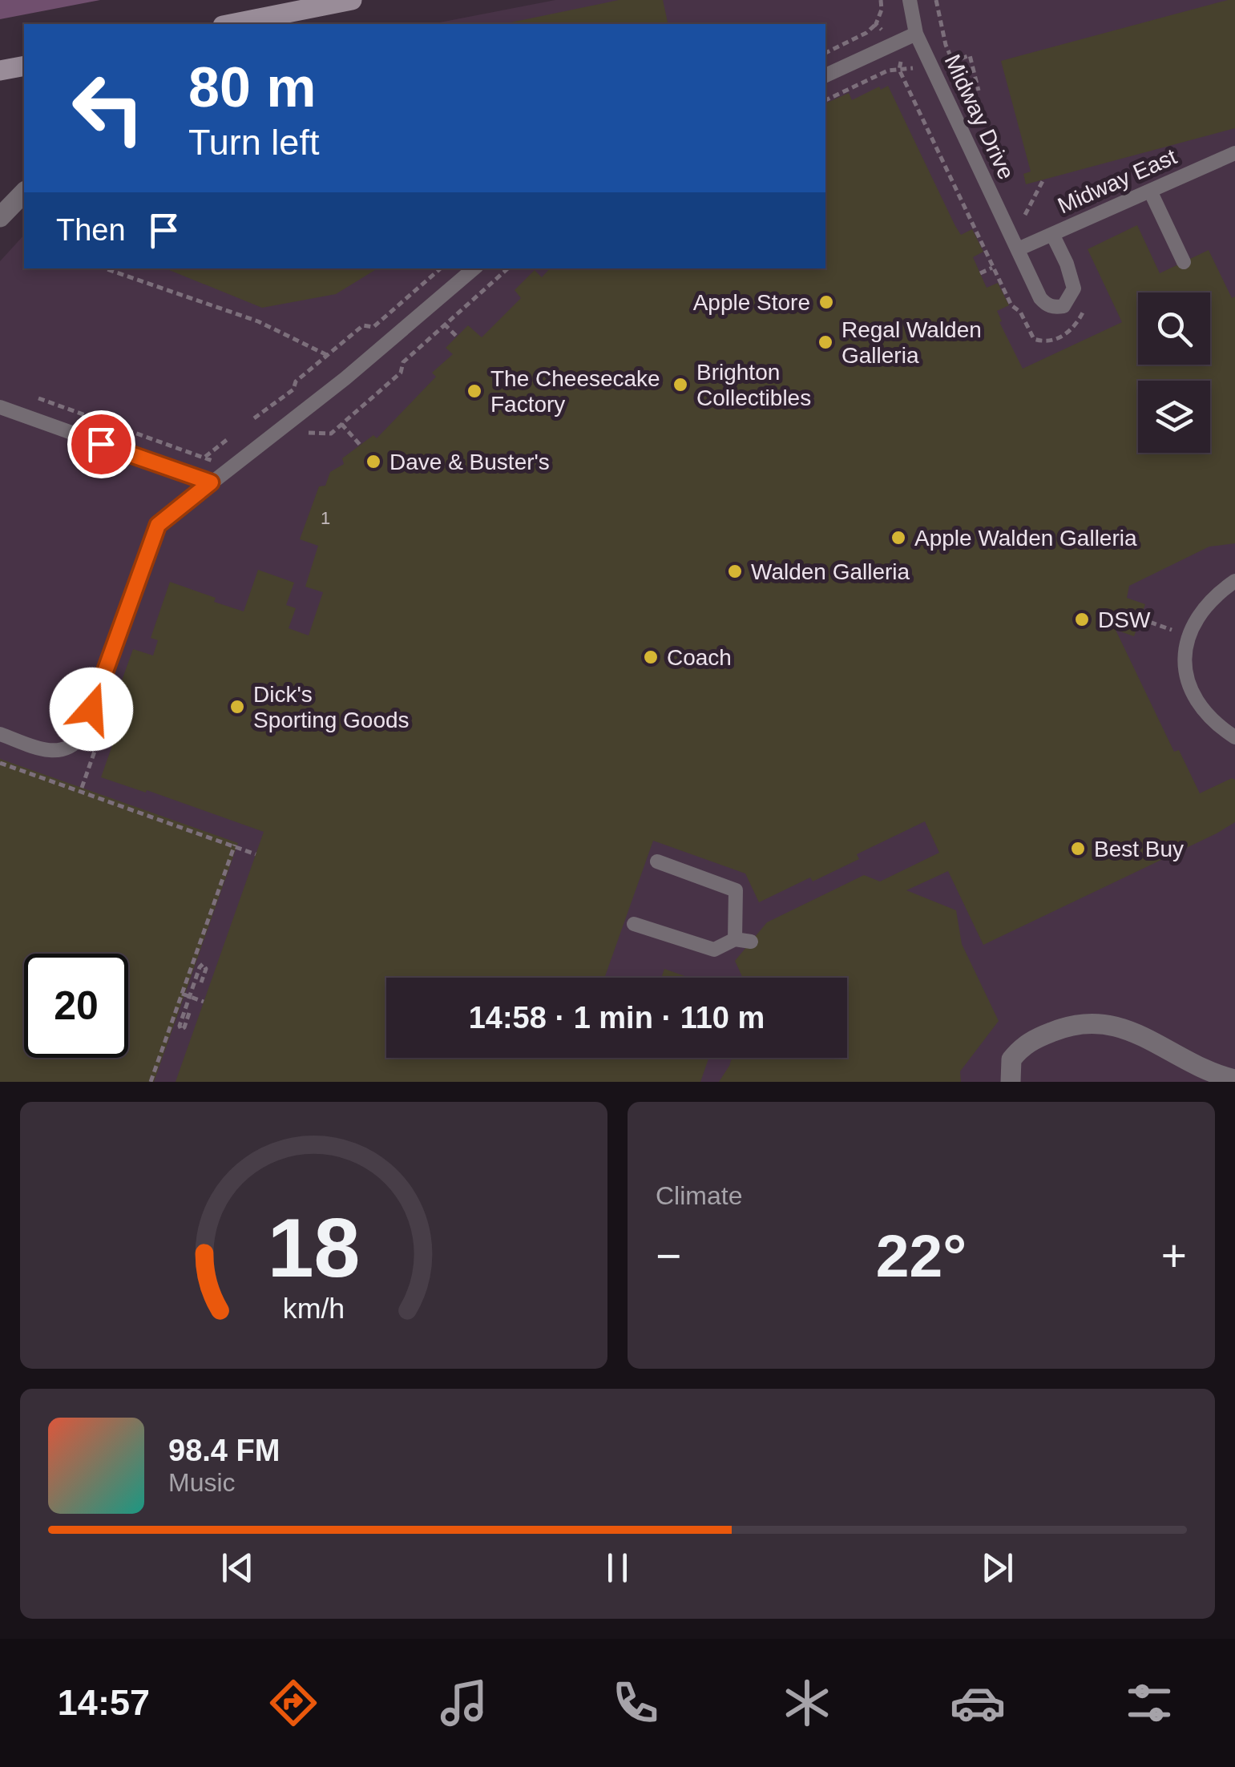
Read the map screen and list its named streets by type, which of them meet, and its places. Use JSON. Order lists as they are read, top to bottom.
{
  "streets": {
    "lane": ["Midway Drive", "Midway East"]
  },
  "crossings": [
    ["Midway Drive", "Midway East"]
  ],
  "places": [
    "Apple Store",
    "Regal Walden Galleria",
    "Brighton Collectibles",
    "The Cheesecake Factory",
    "Dave & Buster's",
    "Apple Walden Galleria",
    "Walden Galleria",
    "DSW",
    "Coach",
    "Dick's Sporting Goods",
    "Best Buy"
  ],
  "house_numbers": ["1"],
  "page": {
    "turn": ["80 m", "Turn left"],
    "then": "Then",
    "limit": "20",
    "trip": "14:58 · 1 min · 110 m",
    "tile": "Climate",
    "heat": ["−", "22°", "+"],
    "song": ["98.4 FM", "Music"],
    "tabs": "14:57",
    "gauge": ["18", "km/h"]
  }
}
